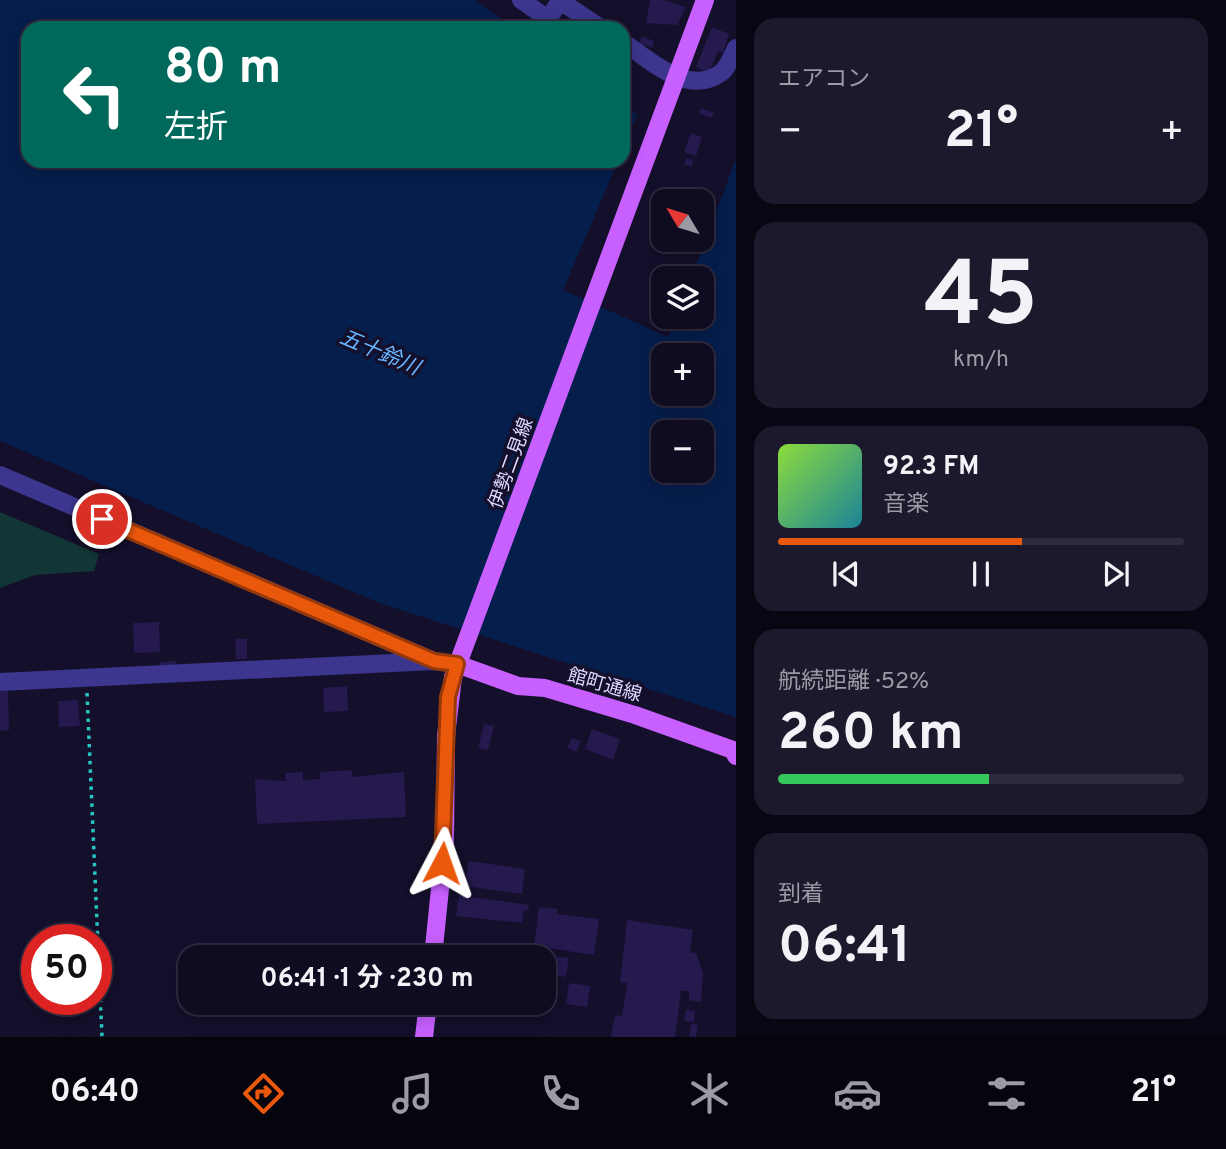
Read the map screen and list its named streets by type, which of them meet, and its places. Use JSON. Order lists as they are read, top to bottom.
{
  "streets": {
    "main road": ["伊勢二見線", "館町通線"]
  },
  "crossings": [
    ["伊勢二見線", "館町通線"]
  ],
  "water": ["五十鈴川"],
  "north": "top left",
  "page": {
    "tile": [
      "エアコン",
      ["45", "km/h"],
      ["航続距離 · 52%", "260 km"],
      ["到着", "06:41"]
    ],
    "turn": ["80 m", "左折"],
    "heat": ["−", "21°", "+"],
    "map_buttons": ["+", "−"],
    "song": ["92.3 FM", "音楽"],
    "limit": "50",
    "trip": "06:41 · 1 分 · 230 m",
    "tabs": ["06:40", "21°"]
  }
}
